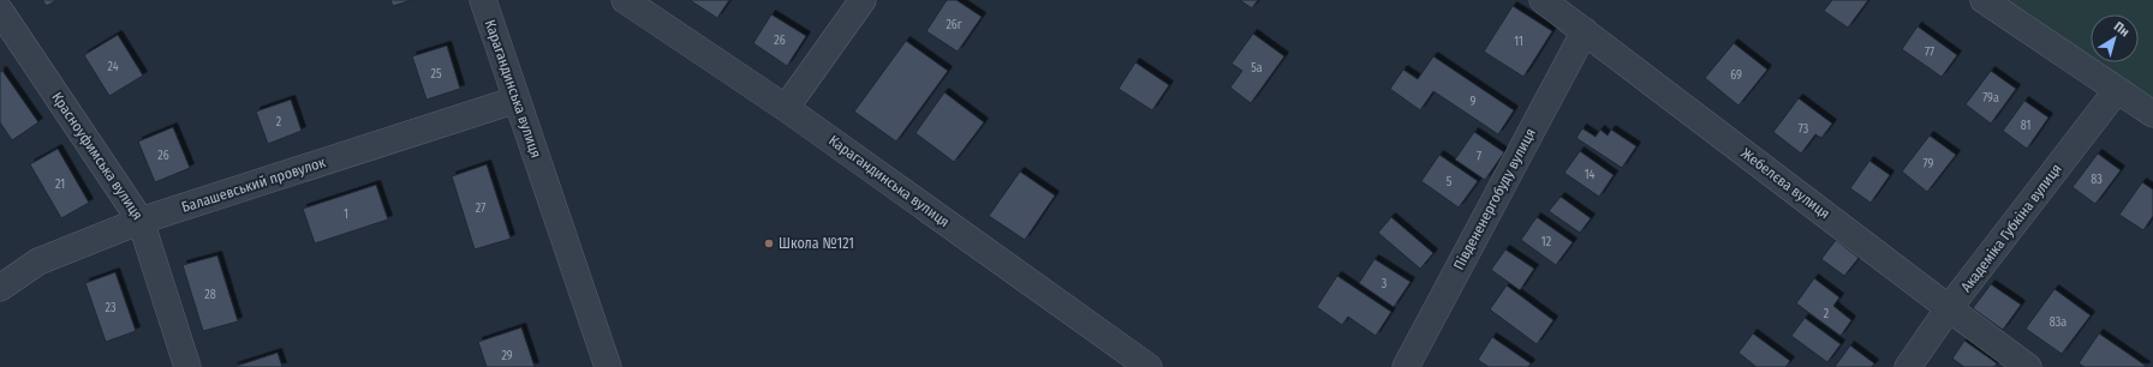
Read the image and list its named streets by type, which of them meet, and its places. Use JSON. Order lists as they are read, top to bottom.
{
  "streets": {
    "street": [
      "Карагандинська вулиця",
      "Красноуфимська вулиця",
      "Жебелєва вулиця",
      "Балашевський провулок",
      "Південенергобуду вулиця",
      "Академіка Губкіна вулиця"
    ]
  },
  "crossings": [
    ["Карагандинська вулиця", "Балашевський провулок"],
    ["Красноуфимська вулиця", "Балашевський провулок"],
    ["Жебелєва вулиця", "Південенергобуду вулиця"],
    ["Жебелєва вулиця", "Академіка Губкіна вулиця"]
  ],
  "places": ["Школа №121"],
  "house_numbers": [
    "26г",
    "26",
    "11",
    "77",
    "24",
    "5а",
    "25",
    "69",
    "79а",
    "9",
    "2",
    "81",
    "73",
    "26",
    "7",
    "79",
    "14",
    "83",
    "5",
    "21",
    "27",
    "1",
    "12",
    "3",
    "28",
    "23",
    "2",
    "83а",
    "29"
  ],
  "north": "top right"
}
